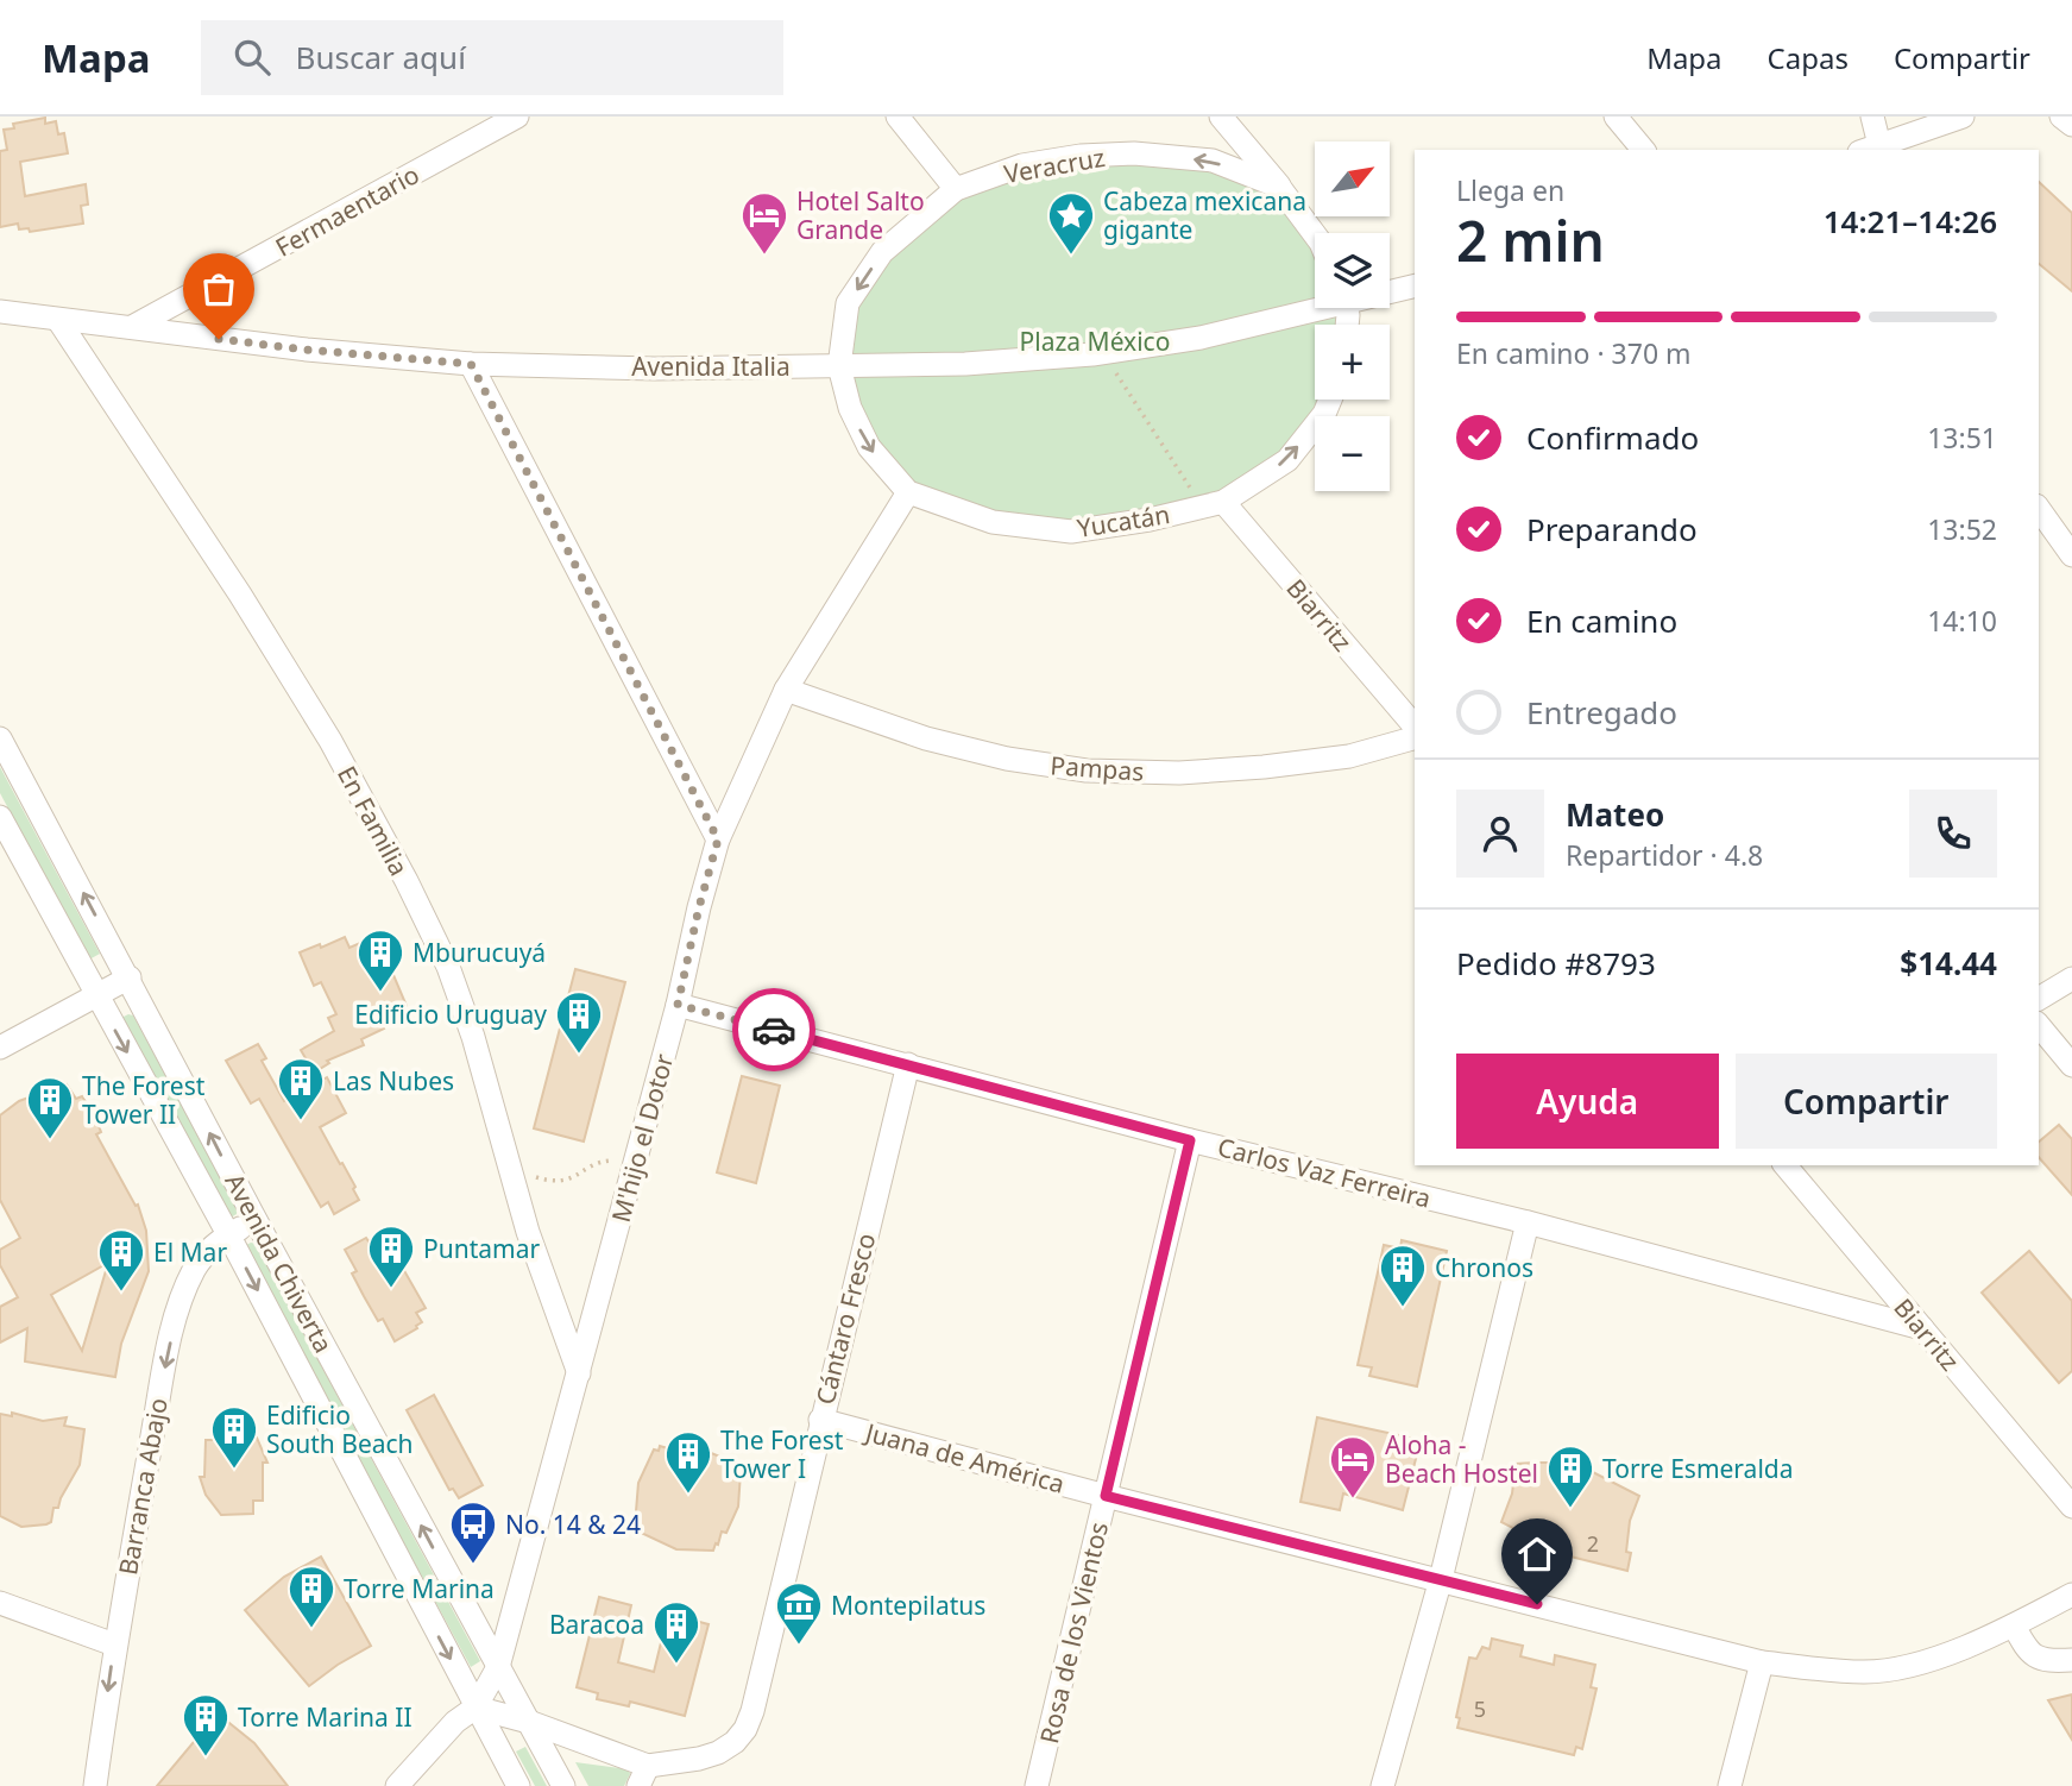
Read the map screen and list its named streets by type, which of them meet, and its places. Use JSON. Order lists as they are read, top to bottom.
{
  "streets": {
    "street": [
      "Veracruz",
      "Fermaentario",
      "Avenida Italia",
      "Yucatán",
      "Biarritz",
      "Pampas",
      "En Familia",
      "M'hijo el Dotor",
      "Carlos Vaz Ferreira",
      "Avenida Chiverta",
      "Cántaro Fresco",
      "Juana de América",
      "Barranca Abajo",
      "Rosa de los Vientos"
    ]
  },
  "crossings": [
    ["Veracruz", "Avenida Italia"],
    ["Veracruz", "Yucatán"],
    ["Fermaentario", "Avenida Italia"],
    ["Avenida Italia", "Yucatán"],
    ["Avenida Italia", "En Familia"],
    ["Yucatán", "Biarritz"],
    ["Yucatán", "M'hijo el Dotor"],
    ["Biarritz", "Carlos Vaz Ferreira"],
    ["Pampas", "M'hijo el Dotor"],
    ["En Familia", "M'hijo el Dotor"],
    ["M'hijo el Dotor", "Carlos Vaz Ferreira"],
    ["M'hijo el Dotor", "Avenida Chiverta"],
    ["M'hijo el Dotor", "Cántaro Fresco"],
    ["Carlos Vaz Ferreira", "Cántaro Fresco"],
    ["Carlos Vaz Ferreira", "Rosa de los Vientos"],
    ["Avenida Chiverta", "Cántaro Fresco"],
    ["Avenida Chiverta", "Barranca Abajo"],
    ["Cántaro Fresco", "Juana de América"],
    ["Juana de América", "Rosa de los Vientos"]
  ],
  "one_way": ["Veracruz", "Barranca Abajo"],
  "parks": ["Plaza México"],
  "places": {
    "hotel": ["Hotel Salto Grande", "Aloha - Beach Hostel"],
    "place": ["Cabeza mexicana gigante"],
    "building": [
      "Mburucuyá",
      "Edificio Uruguay",
      "Las Nubes",
      "The Forest Tower II",
      "Puntamar",
      "El Mar",
      "Chronos",
      "Edificio South Beach",
      "The Forest Tower I",
      "Torre Esmeralda",
      "Torre Marina",
      "Baracoa",
      "Torre Marina II"
    ],
    "bus stop": ["No. 14 & 24"],
    "museum": ["Montepilatus"]
  },
  "house_numbers": ["2", "5"],
  "north": "top right",
  "page": {
    "header": "Mapa",
    "search": "Buscar aquí",
    "nav": ["Mapa", "Capas", "Compartir"],
    "map_buttons": ["+", "−"],
    "heading": ["2 min", "Llega en", "14:21–14:26"],
    "panel": [
      "Mateo",
      "Repartidor · 4.8",
      "Pedido #8793",
      "$14.44"
    ],
    "bar": "En camino · 370 m",
    "list": [
      ["Confirmado", "13:51"],
      ["Preparando", "13:52"],
      ["En camino", "14:10"],
      "Entregado"
    ],
    "buttons": ["Ayuda", "Compartir"]
  }
}
